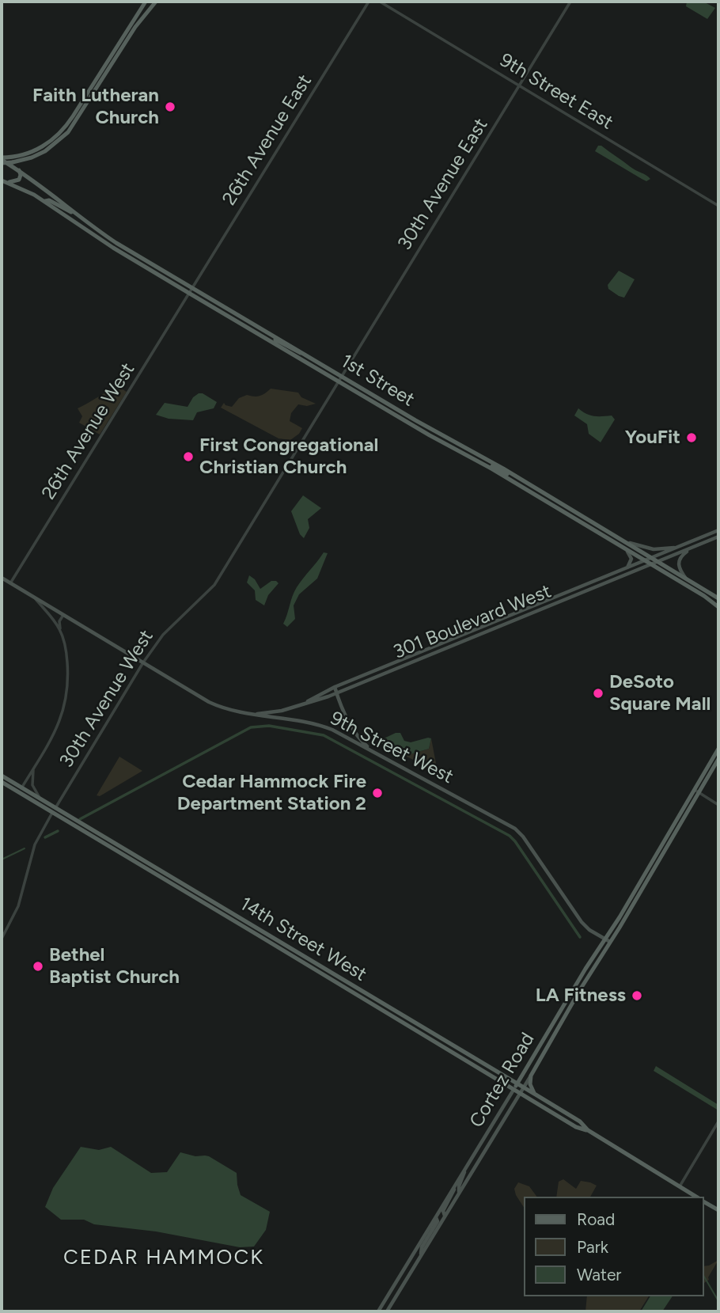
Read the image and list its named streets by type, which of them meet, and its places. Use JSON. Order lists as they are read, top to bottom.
{
  "streets": {
    "main road": [
      "1st Street",
      "301 Boulevard West",
      "9th Street West",
      "14th Street West",
      "Cortez Road"
    ],
    "street": [
      "9th Street East",
      "26th Avenue East",
      "30th Avenue East",
      "26th Avenue West",
      "30th Avenue West"
    ]
  },
  "crossings": [
    ["9th Street East", "30th Avenue East"],
    ["26th Avenue East", "1st Street"],
    ["26th Avenue East", "26th Avenue West"],
    ["30th Avenue East", "1st Street"],
    ["30th Avenue East", "30th Avenue West"],
    ["1st Street", "26th Avenue West"],
    ["1st Street", "301 Boulevard West"],
    ["1st Street", "30th Avenue West"],
    ["26th Avenue West", "9th Street West"],
    ["301 Boulevard West", "9th Street West"],
    ["30th Avenue West", "9th Street West"],
    ["30th Avenue West", "14th Street West"],
    ["9th Street West", "Cortez Road"],
    ["14th Street West", "Cortez Road"]
  ],
  "districts": ["CEDAR HAMMOCK"],
  "places": [
    "Faith Lutheran Church",
    "YouFit",
    "First Congregational Christian Church",
    "DeSoto Square Mall",
    "Cedar Hammock Fire Department Station 2",
    "Bethel Baptist Church",
    "LA Fitness"
  ],
  "legend": ["Road", "Park", "Water"]
}
